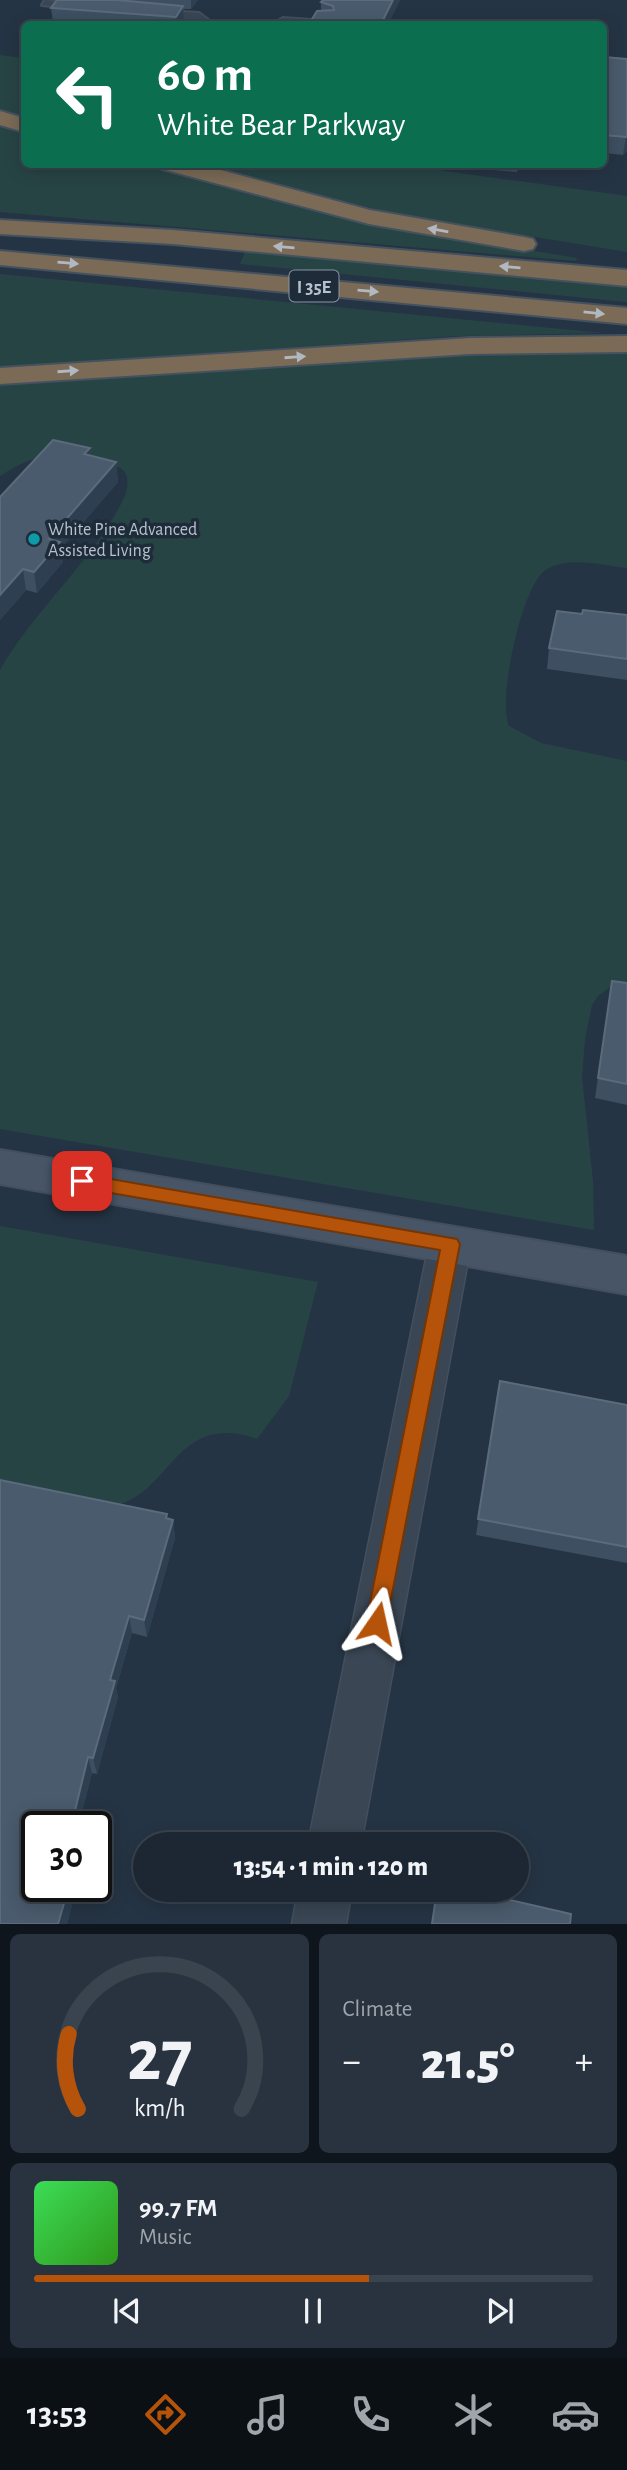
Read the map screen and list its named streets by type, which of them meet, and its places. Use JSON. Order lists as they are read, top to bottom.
{
  "streets": {
    "highway": ["I 35E"]
  },
  "places": ["White Pine Advanced Assisted Living"],
  "page": {
    "turn": ["60 m", "White Bear Parkway"],
    "limit": "30",
    "trip": "13:54 · 1 min · 120 m",
    "tile": "Climate",
    "heat": ["−", "21.5°", "+"],
    "song": ["99.7 FM", "Music"],
    "tabs": "13:53",
    "gauge": ["27", "km/h"]
  }
}
